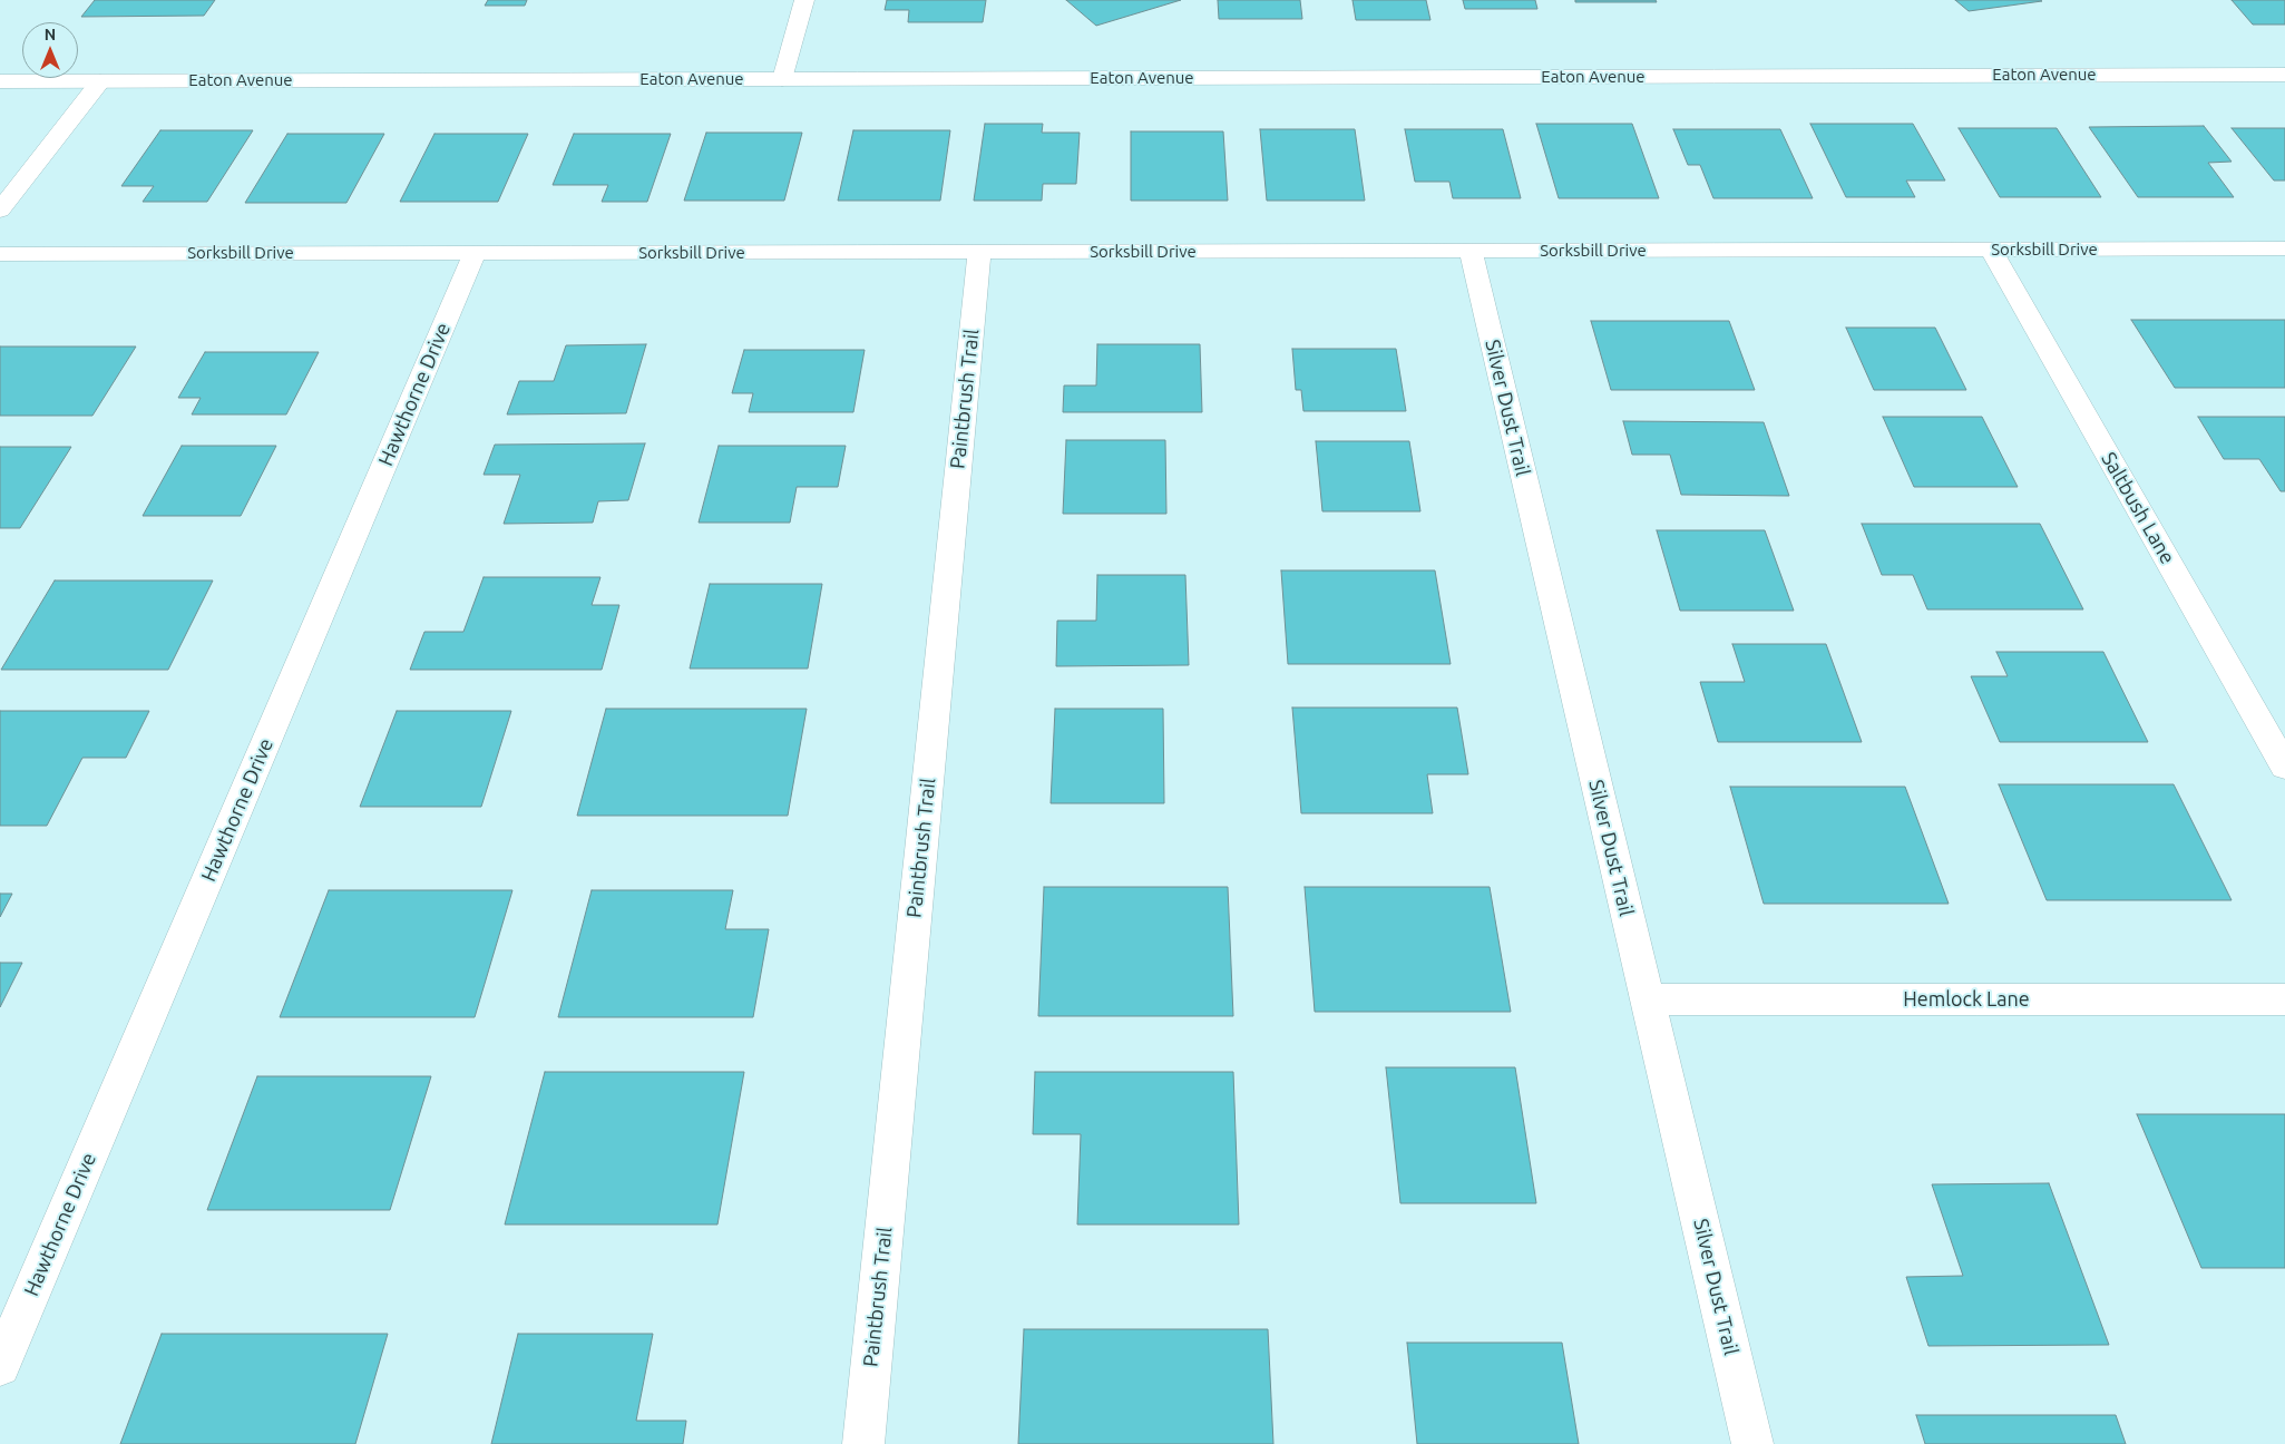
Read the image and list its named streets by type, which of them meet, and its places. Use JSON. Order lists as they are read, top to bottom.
{
  "streets": {
    "street": [
      "Eaton Avenue",
      "Sorksbill Drive",
      "Hawthorne Drive",
      "Paintbrush Trail",
      "Silver Dust Trail",
      "Saltbush Lane",
      "Hemlock Lane"
    ]
  },
  "crossings": [
    ["Sorksbill Drive", "Hawthorne Drive"],
    ["Sorksbill Drive", "Paintbrush Trail"],
    ["Sorksbill Drive", "Silver Dust Trail"],
    ["Sorksbill Drive", "Saltbush Lane"],
    ["Silver Dust Trail", "Hemlock Lane"]
  ],
  "north": "top"
}
